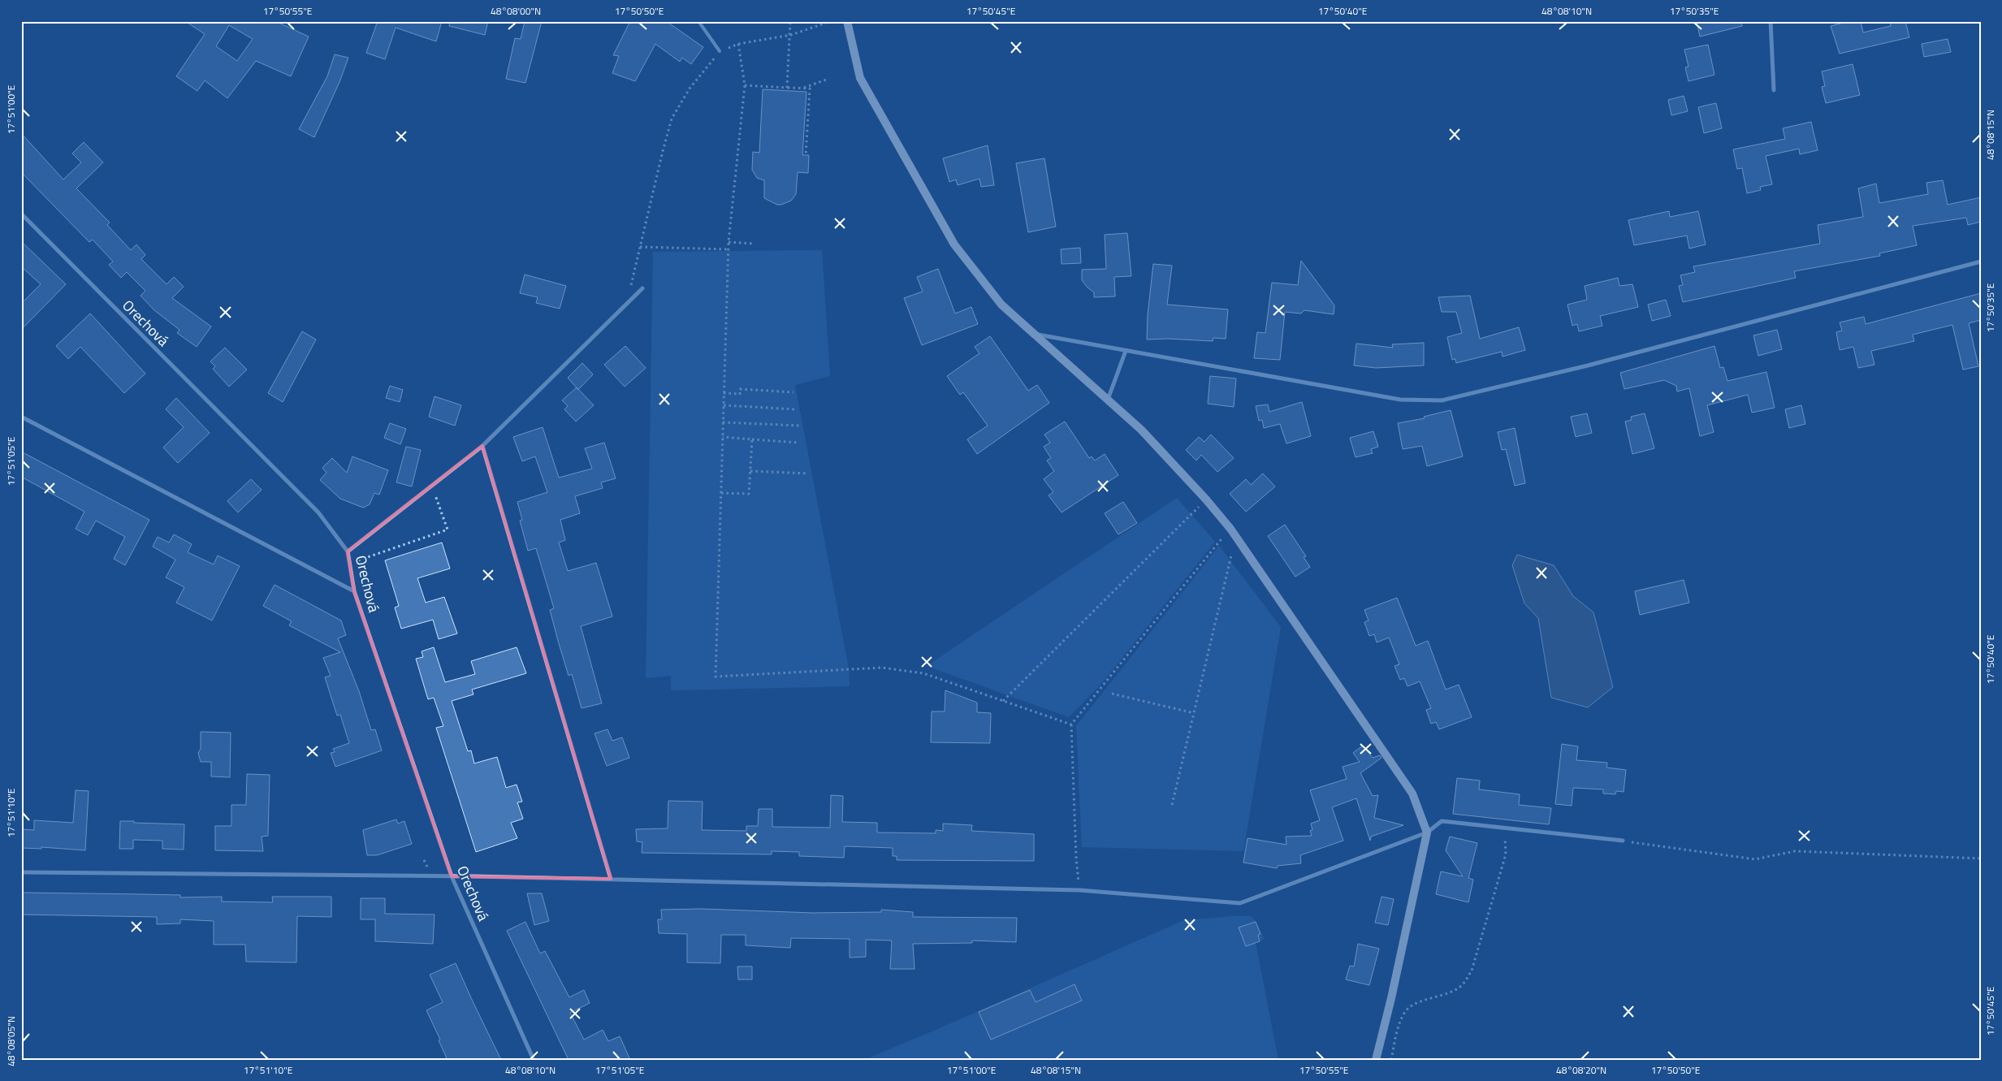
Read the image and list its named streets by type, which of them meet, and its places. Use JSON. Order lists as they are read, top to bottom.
{
  "streets": {
    "street": ["Orechová"]
  },
  "coordinates": [
    "17°50'55\"E",
    "48°08'00\"N",
    "17°50'50\"E",
    "17°50'45\"E",
    "17°50'40\"E",
    "48°08'10\"N",
    "17°50'35\"E",
    "17°51'00\"E",
    "48°08'15\"N",
    "17°51'05\"E",
    "17°51'10\"E",
    "48°08'05\"N",
    "48°08'20\"N"
  ]
}
